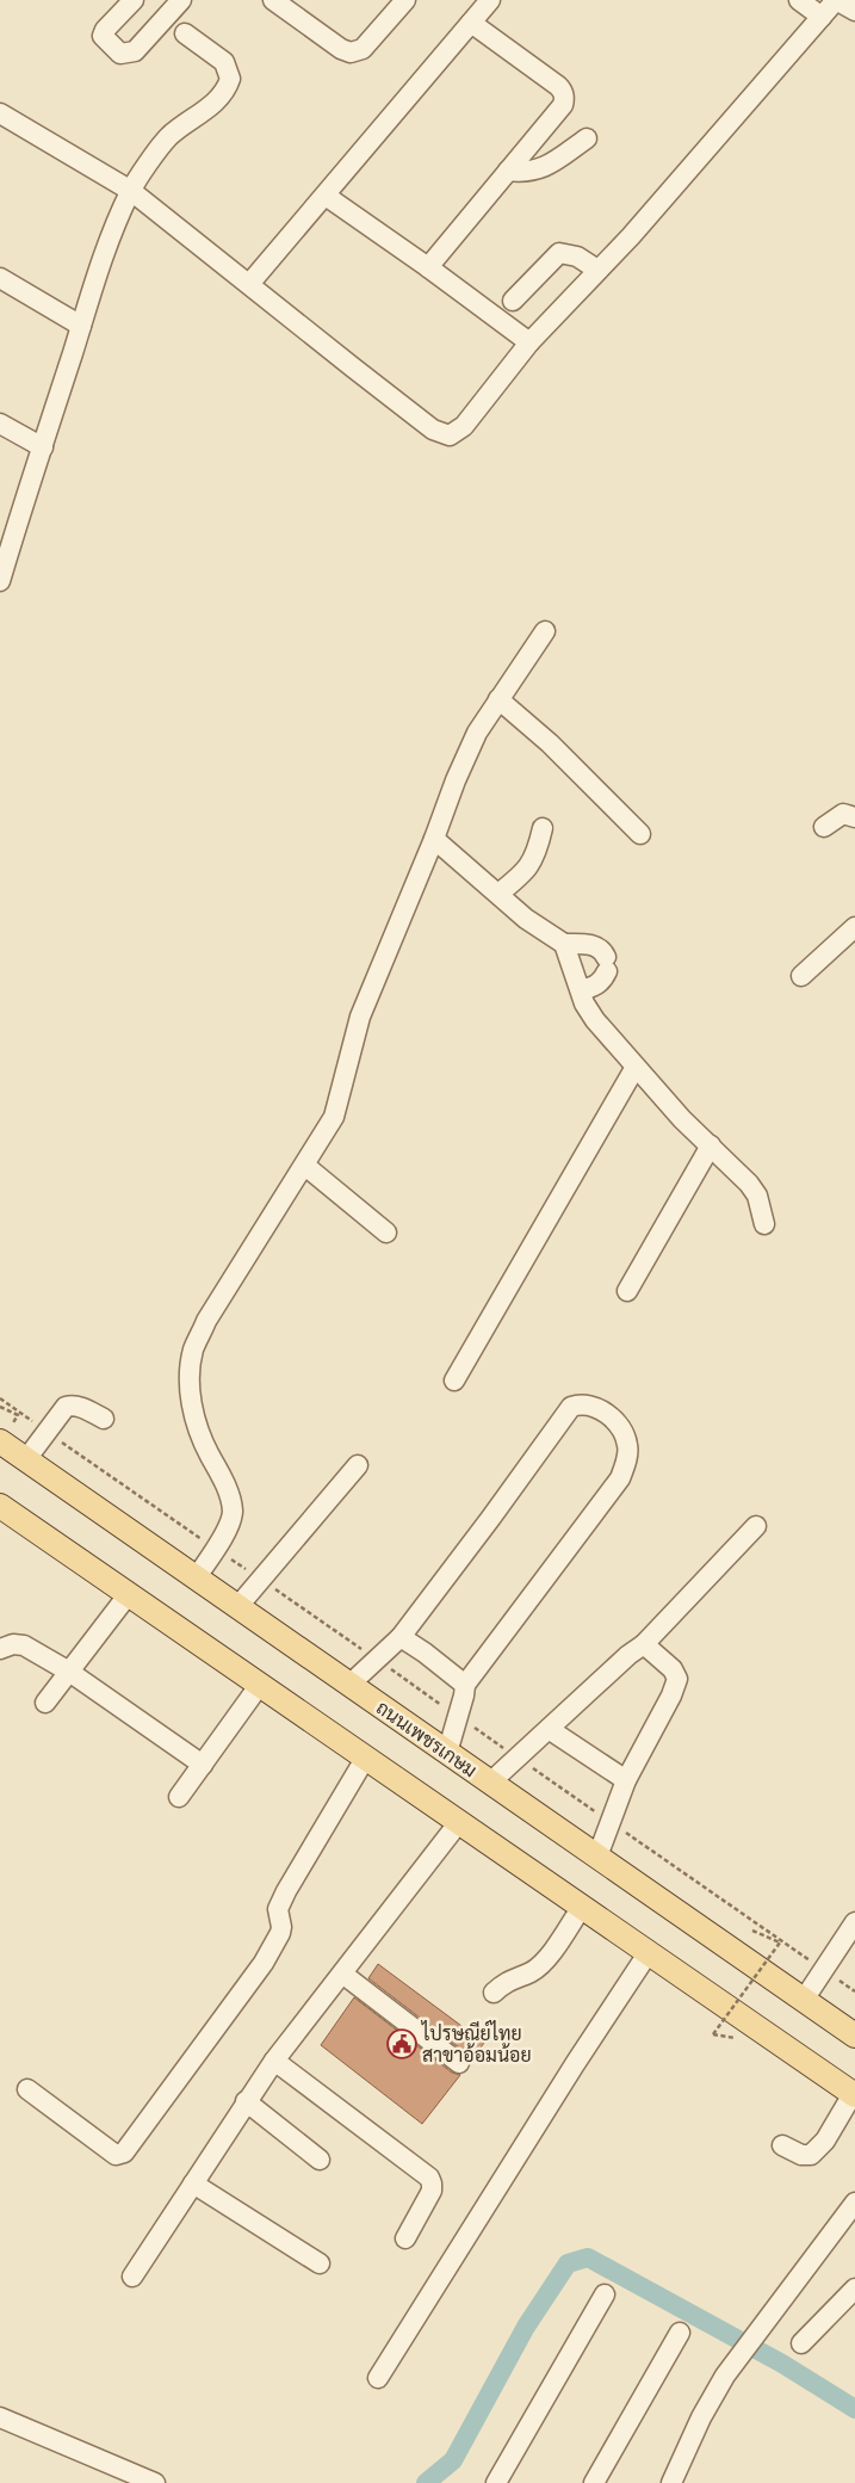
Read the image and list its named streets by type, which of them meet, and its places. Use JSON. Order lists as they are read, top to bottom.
{
  "streets": {
    "main road": ["ถนนเพชรเกษม"]
  },
  "places": {
    "public building": ["ไปรษณีย์ไทย สาขาอ้อมน้อย"]
  }
}
